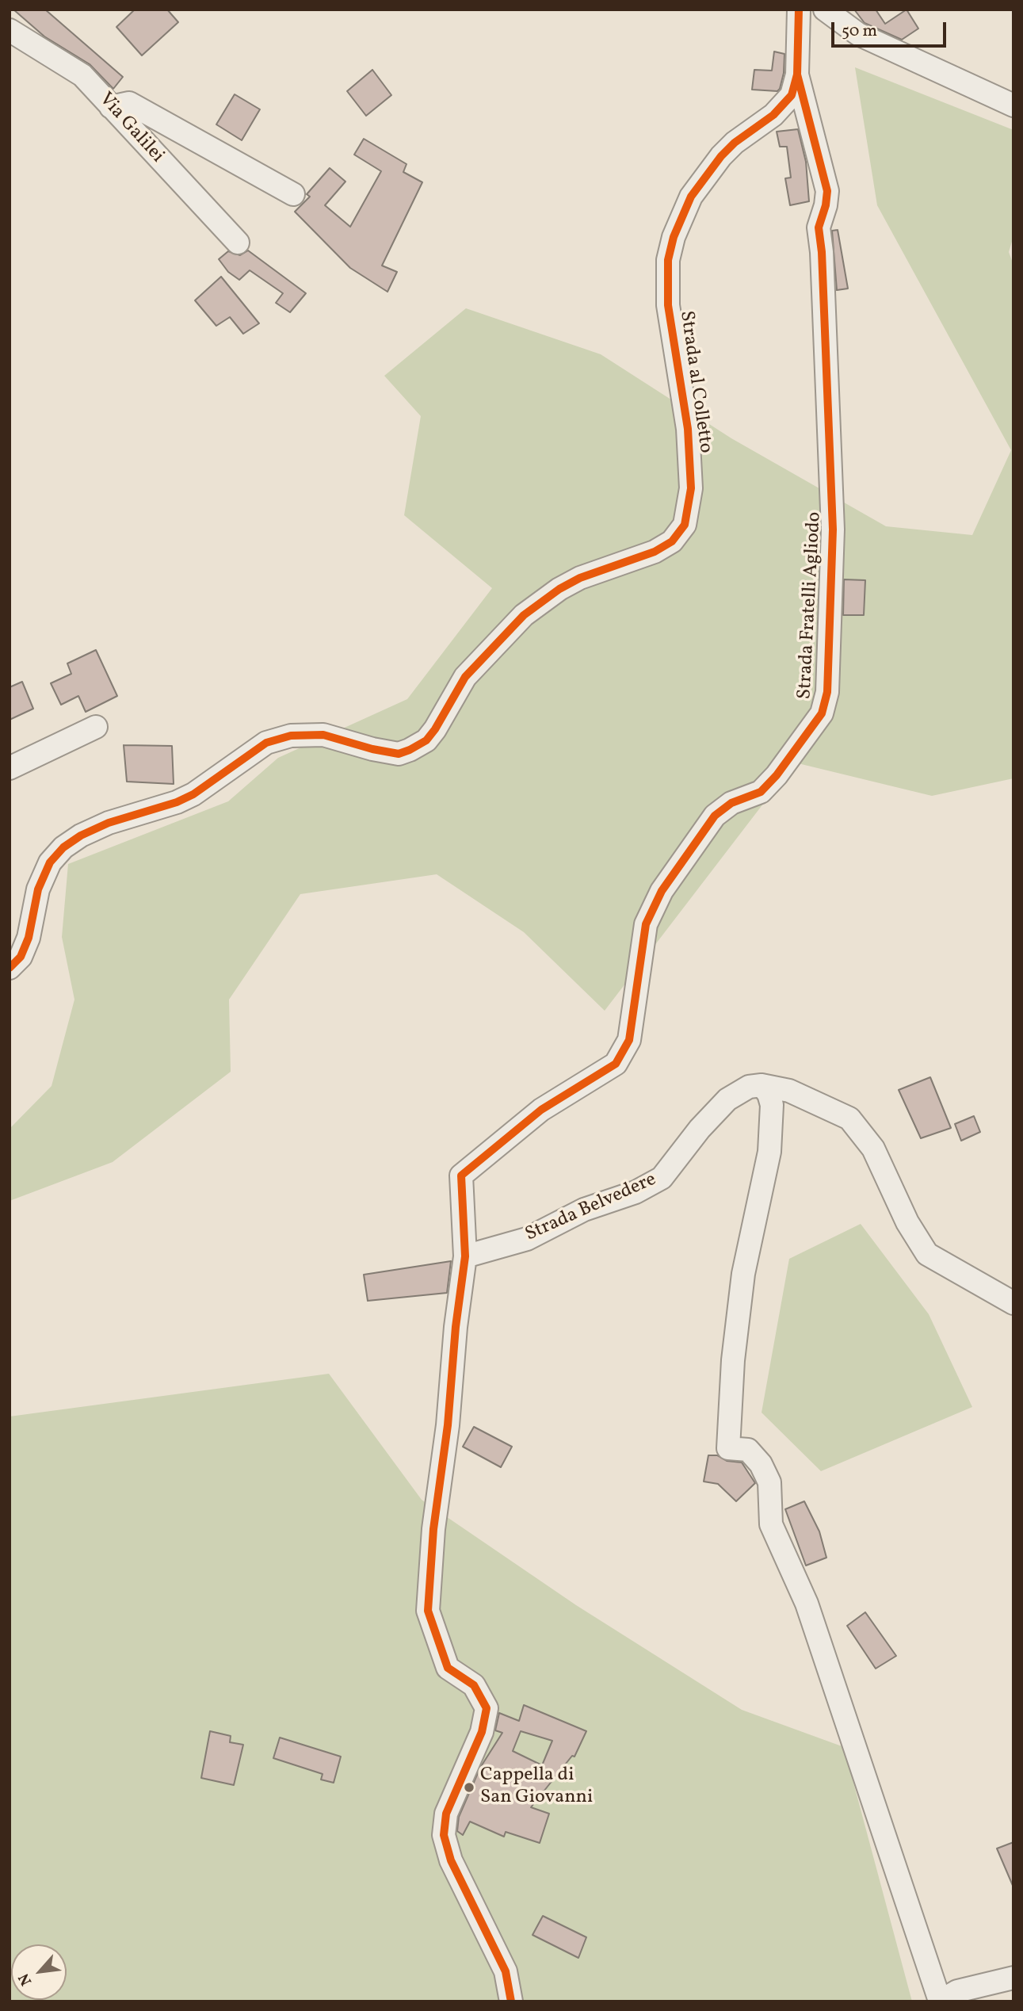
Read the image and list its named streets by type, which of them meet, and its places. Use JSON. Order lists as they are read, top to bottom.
{
  "streets": {
    "street": [
      "Via Galilei",
      "Strada al Colletto",
      "Strada Fratelli Agliodo",
      "Strada Belvedere"
    ]
  },
  "crossings": [
    ["Strada al Colletto", "Strada Fratelli Agliodo"],
    ["Strada Fratelli Agliodo", "Strada Belvedere"]
  ],
  "places": ["Cappella di San Giovanni"],
  "scale_bar": "50 m",
  "north": "bottom left"
}
